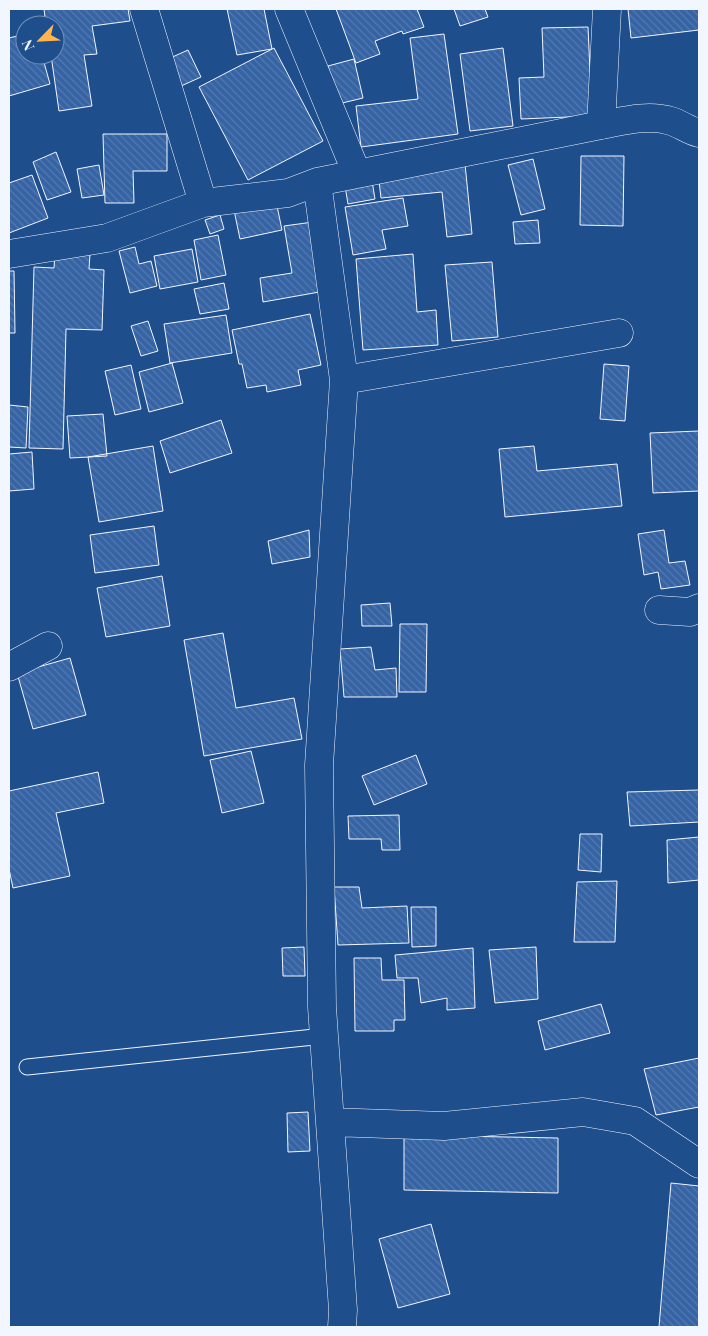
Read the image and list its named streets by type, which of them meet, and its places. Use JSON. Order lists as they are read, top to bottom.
{
  "north": "bottom left"
}
